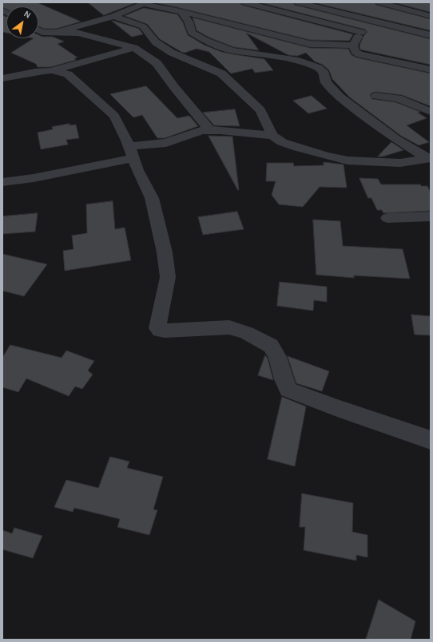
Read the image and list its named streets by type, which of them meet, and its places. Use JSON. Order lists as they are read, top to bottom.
{
  "north": "top right"
}
